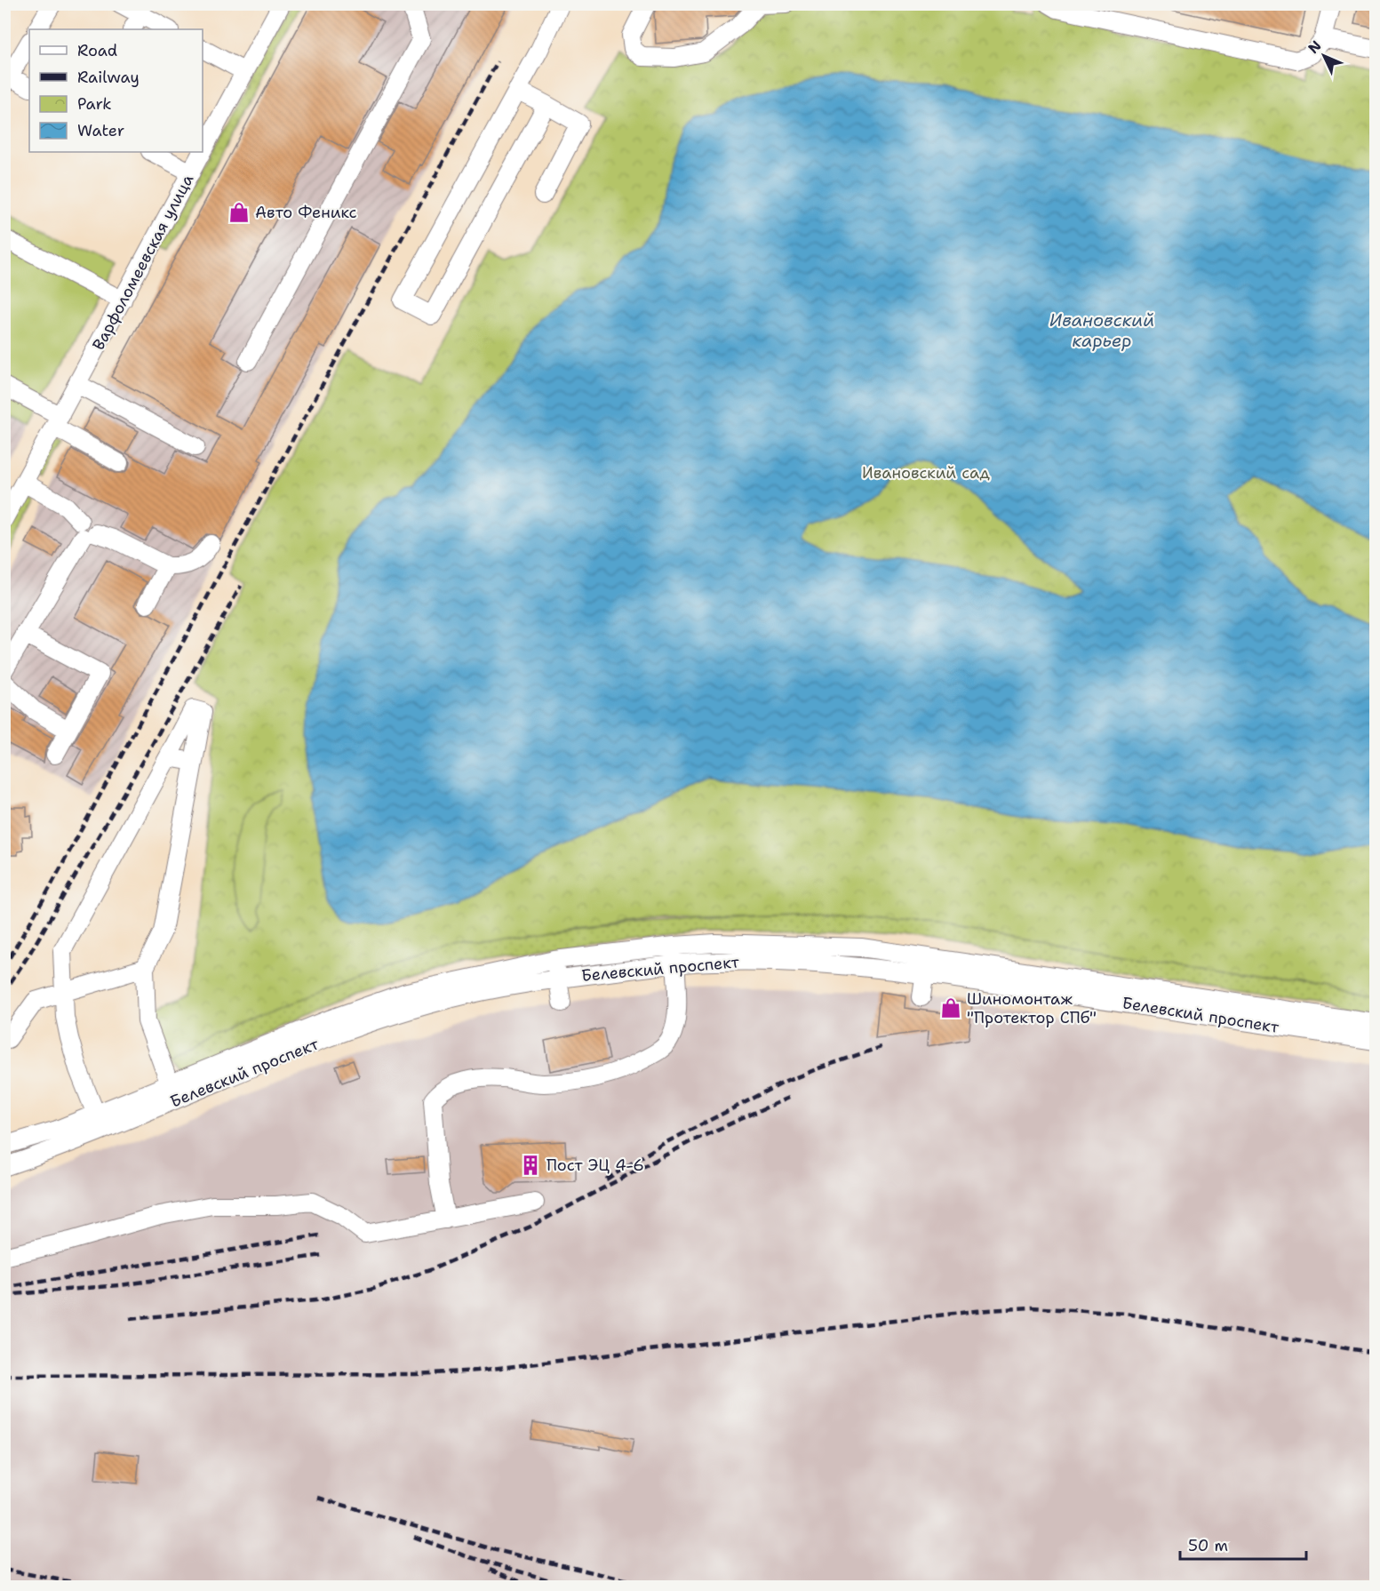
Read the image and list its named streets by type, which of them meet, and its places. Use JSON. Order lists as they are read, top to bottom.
{
  "streets": {
    "street": ["Варфоломеевская улица", "Белевский проспект"]
  },
  "water": ["Ивановский карьер"],
  "parks": ["Ивановский сад"],
  "places": {
    "shop": ["Авто Феникс", "Шиномонтаж \"Протектор СПб\""],
    "building": ["Пост ЭЦ 4-6"]
  },
  "legend": [
    "Road",
    "Railway",
    "Park",
    "Water"
  ],
  "scale_bar": "50 m",
  "north": "top left"
}
